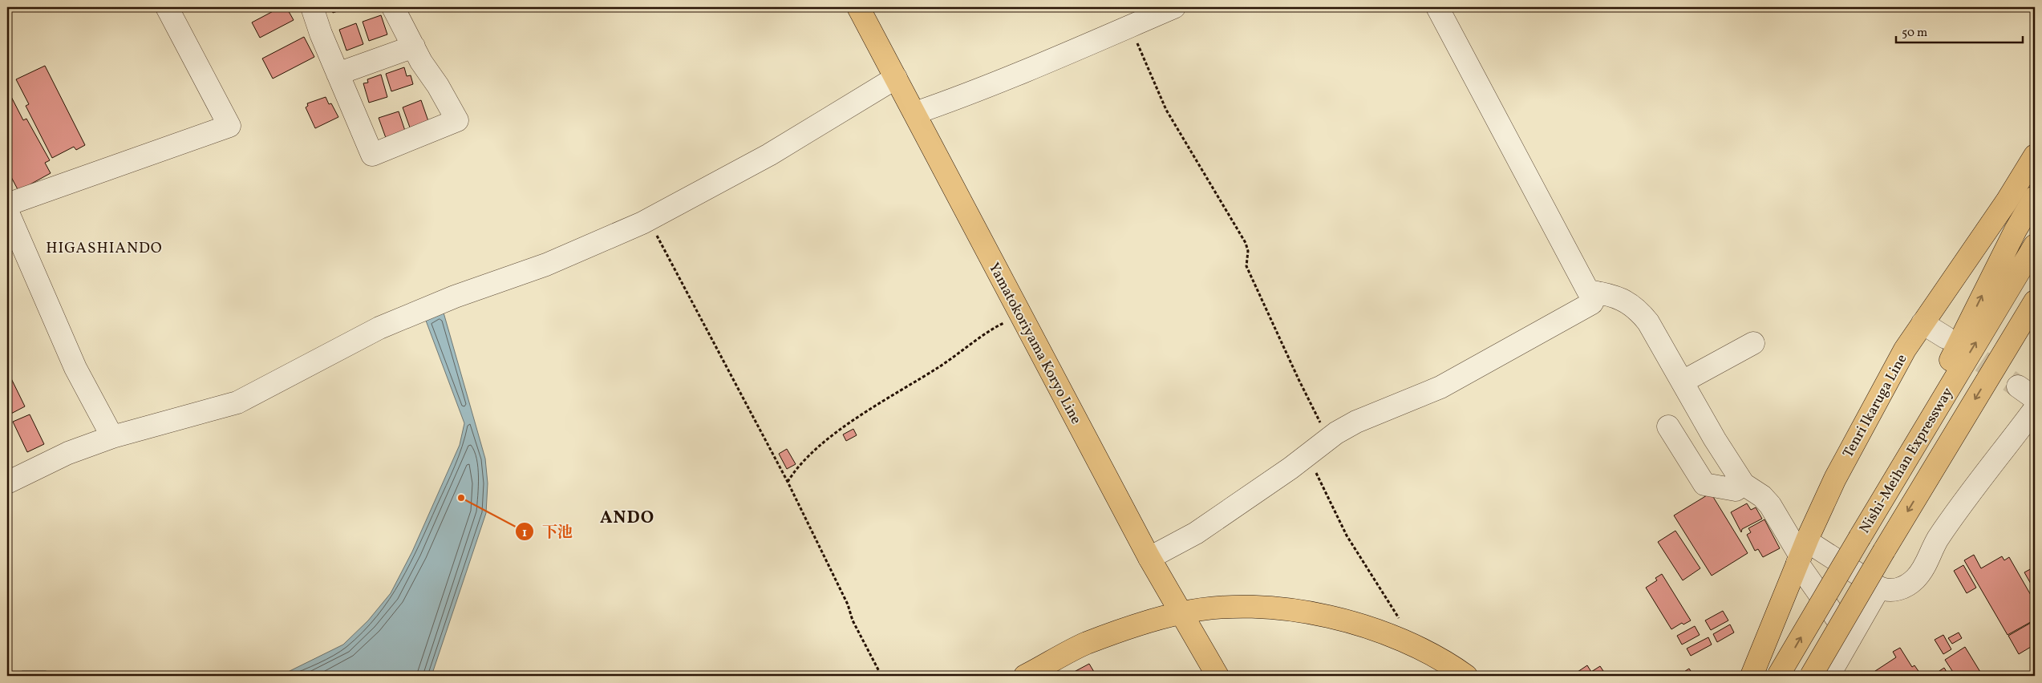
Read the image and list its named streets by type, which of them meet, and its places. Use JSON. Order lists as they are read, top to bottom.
{
  "streets": {
    "main road": ["Yamatokoriyama Koryo Line", "Tenri Ikaruga Line", "Nishi-Meihan Expressway"]
  },
  "districts": ["HIGASHIANDO", "ANDO"],
  "places": ["下池"],
  "scale_bar": "50 m"
}
